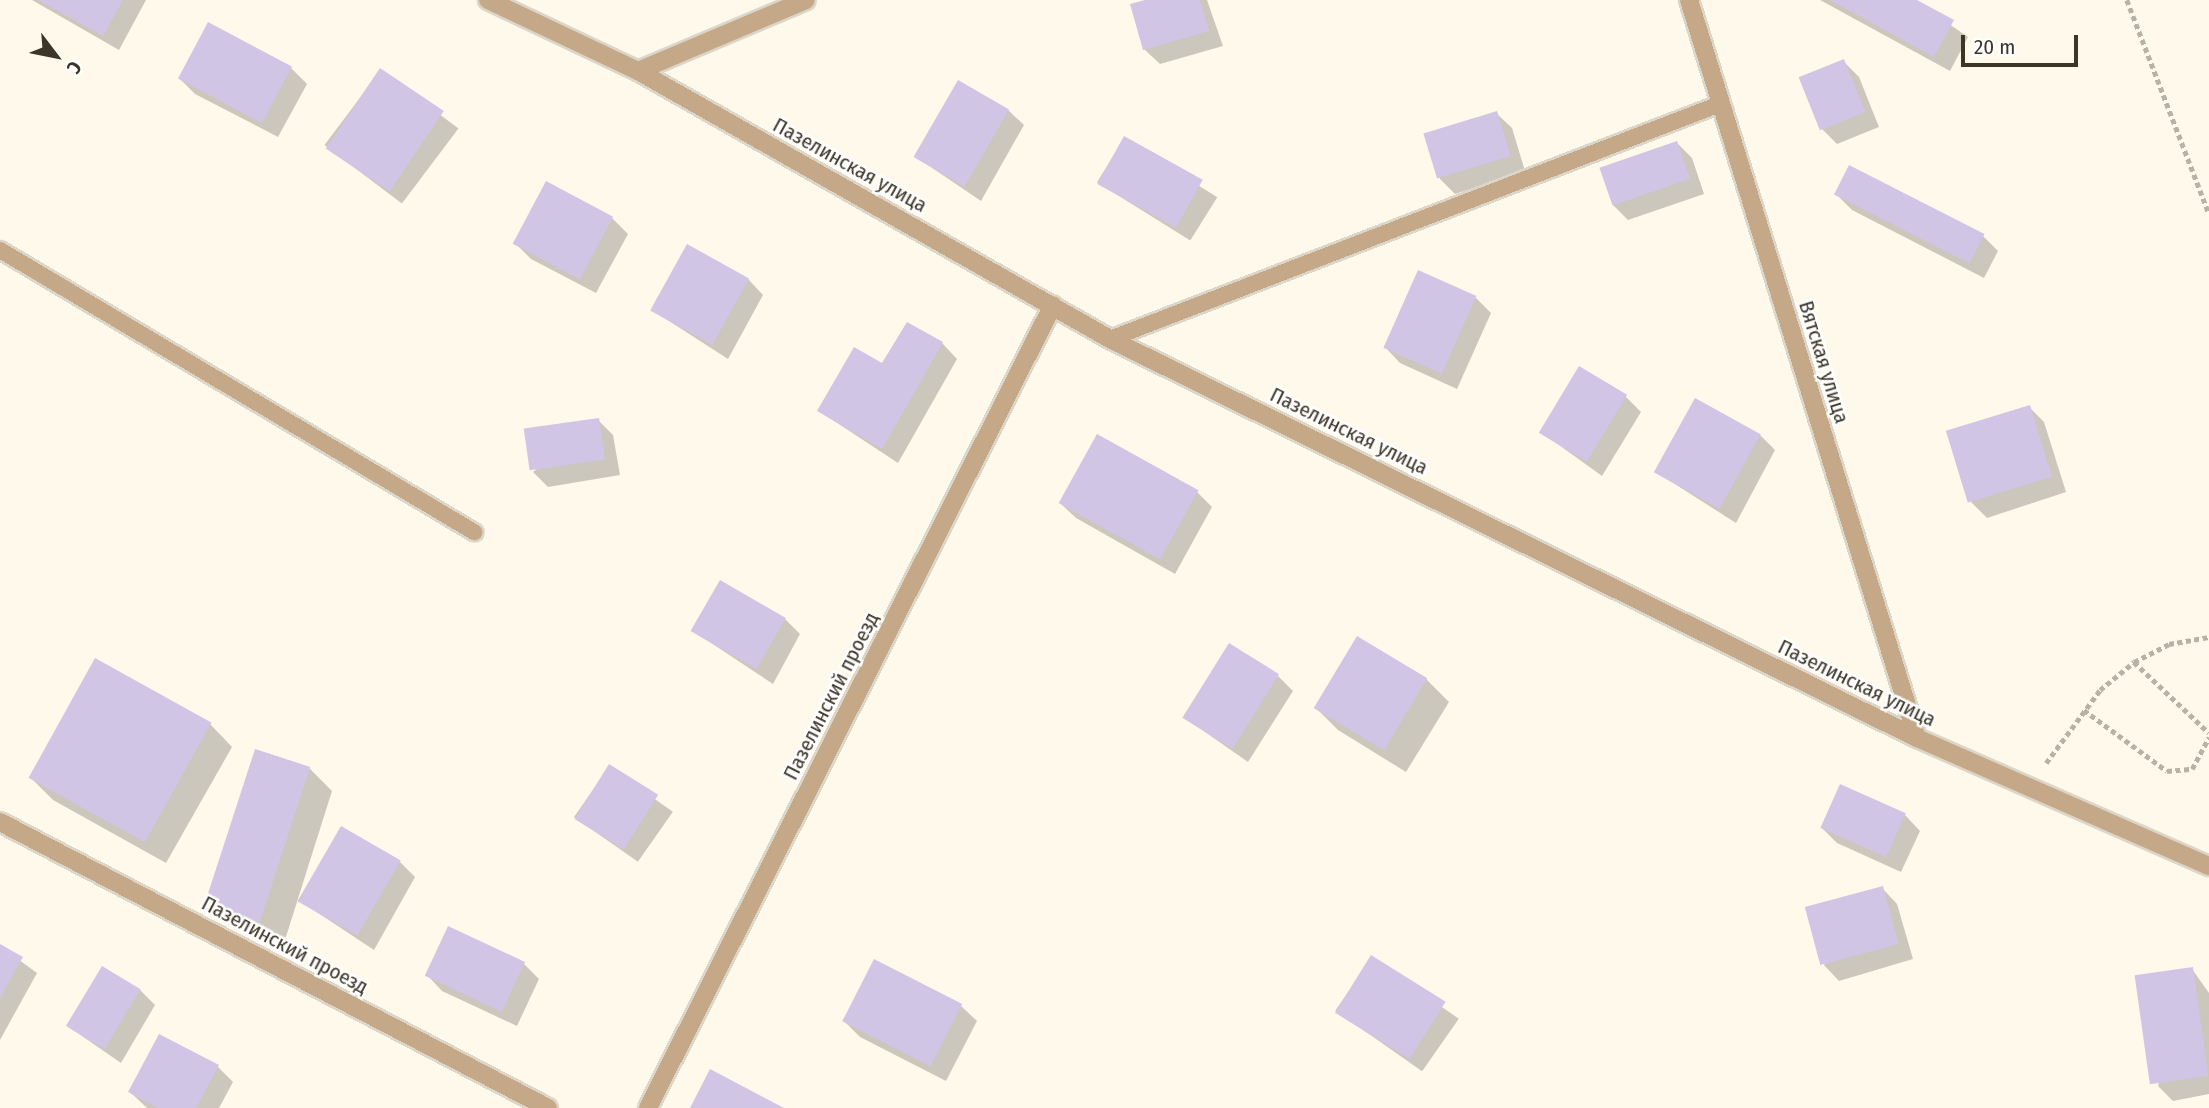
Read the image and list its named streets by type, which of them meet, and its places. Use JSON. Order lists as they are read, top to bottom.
{
  "streets": {
    "street": ["Пазелинская улица", "Вятская улица", "Пазелинский проезд"]
  },
  "crossings": [
    ["Пазелинская улица", "Вятская улица"],
    ["Пазелинская улица", "Пазелинский проезд"]
  ],
  "scale_bar": "20 m",
  "north": "bottom right"
}
